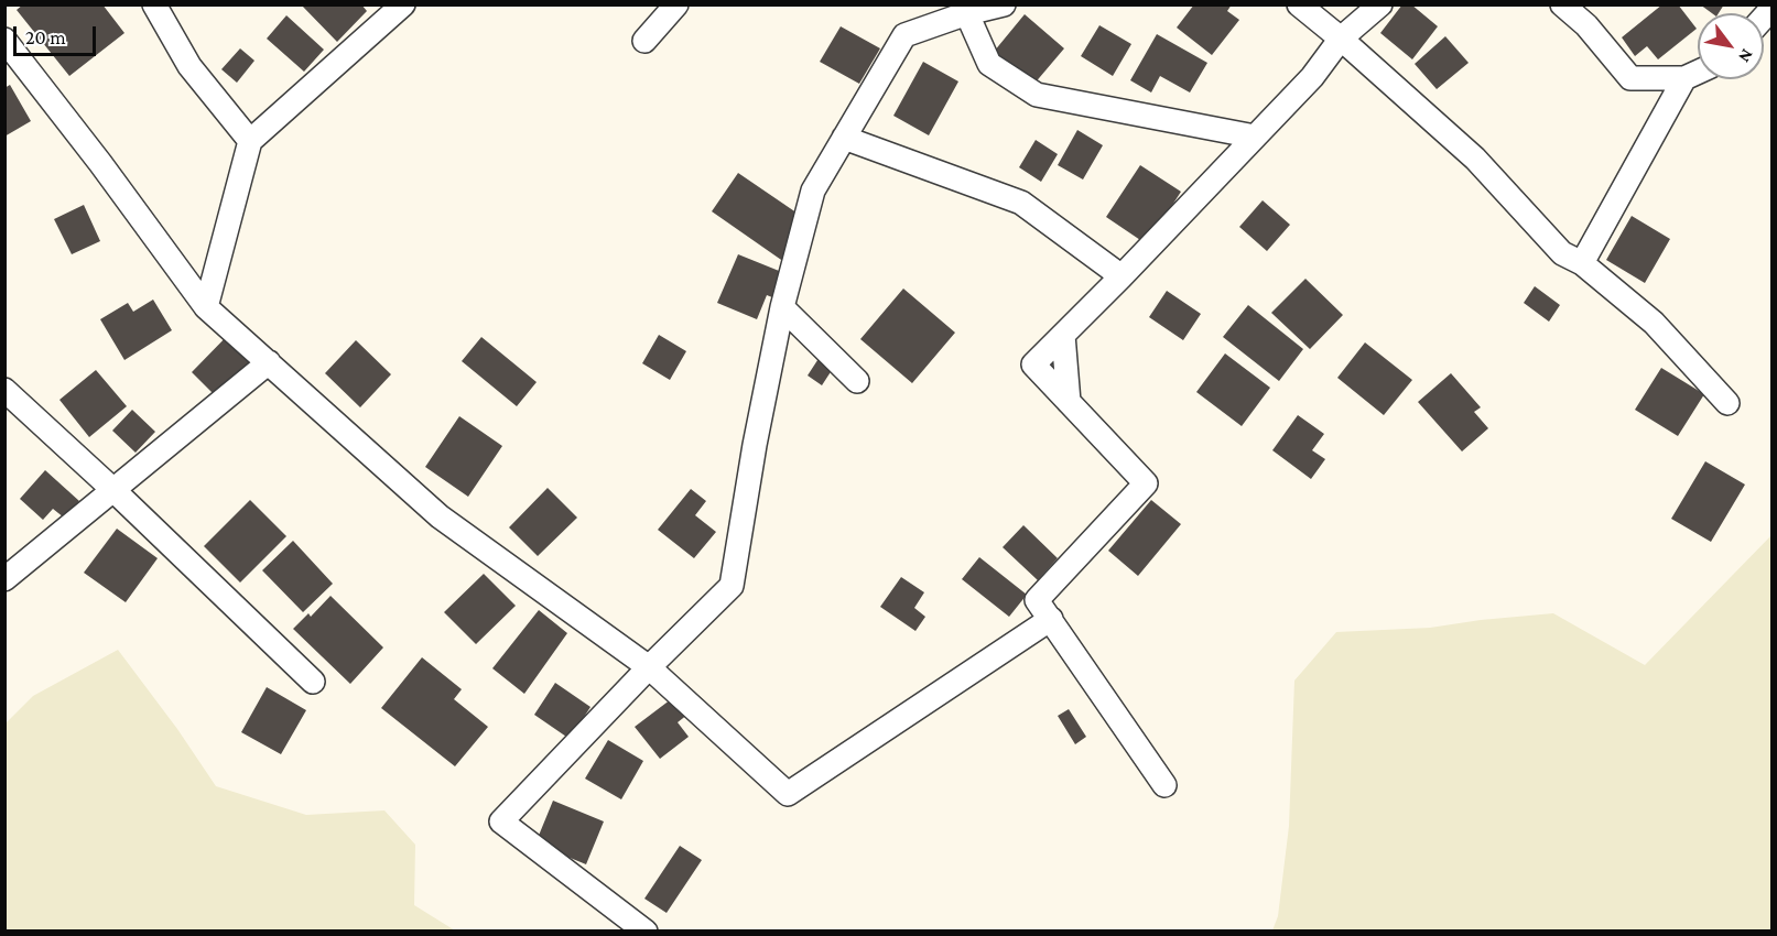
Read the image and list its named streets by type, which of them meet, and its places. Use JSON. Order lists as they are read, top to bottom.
{
  "scale_bar": "20 m",
  "north": "bottom right"
}
